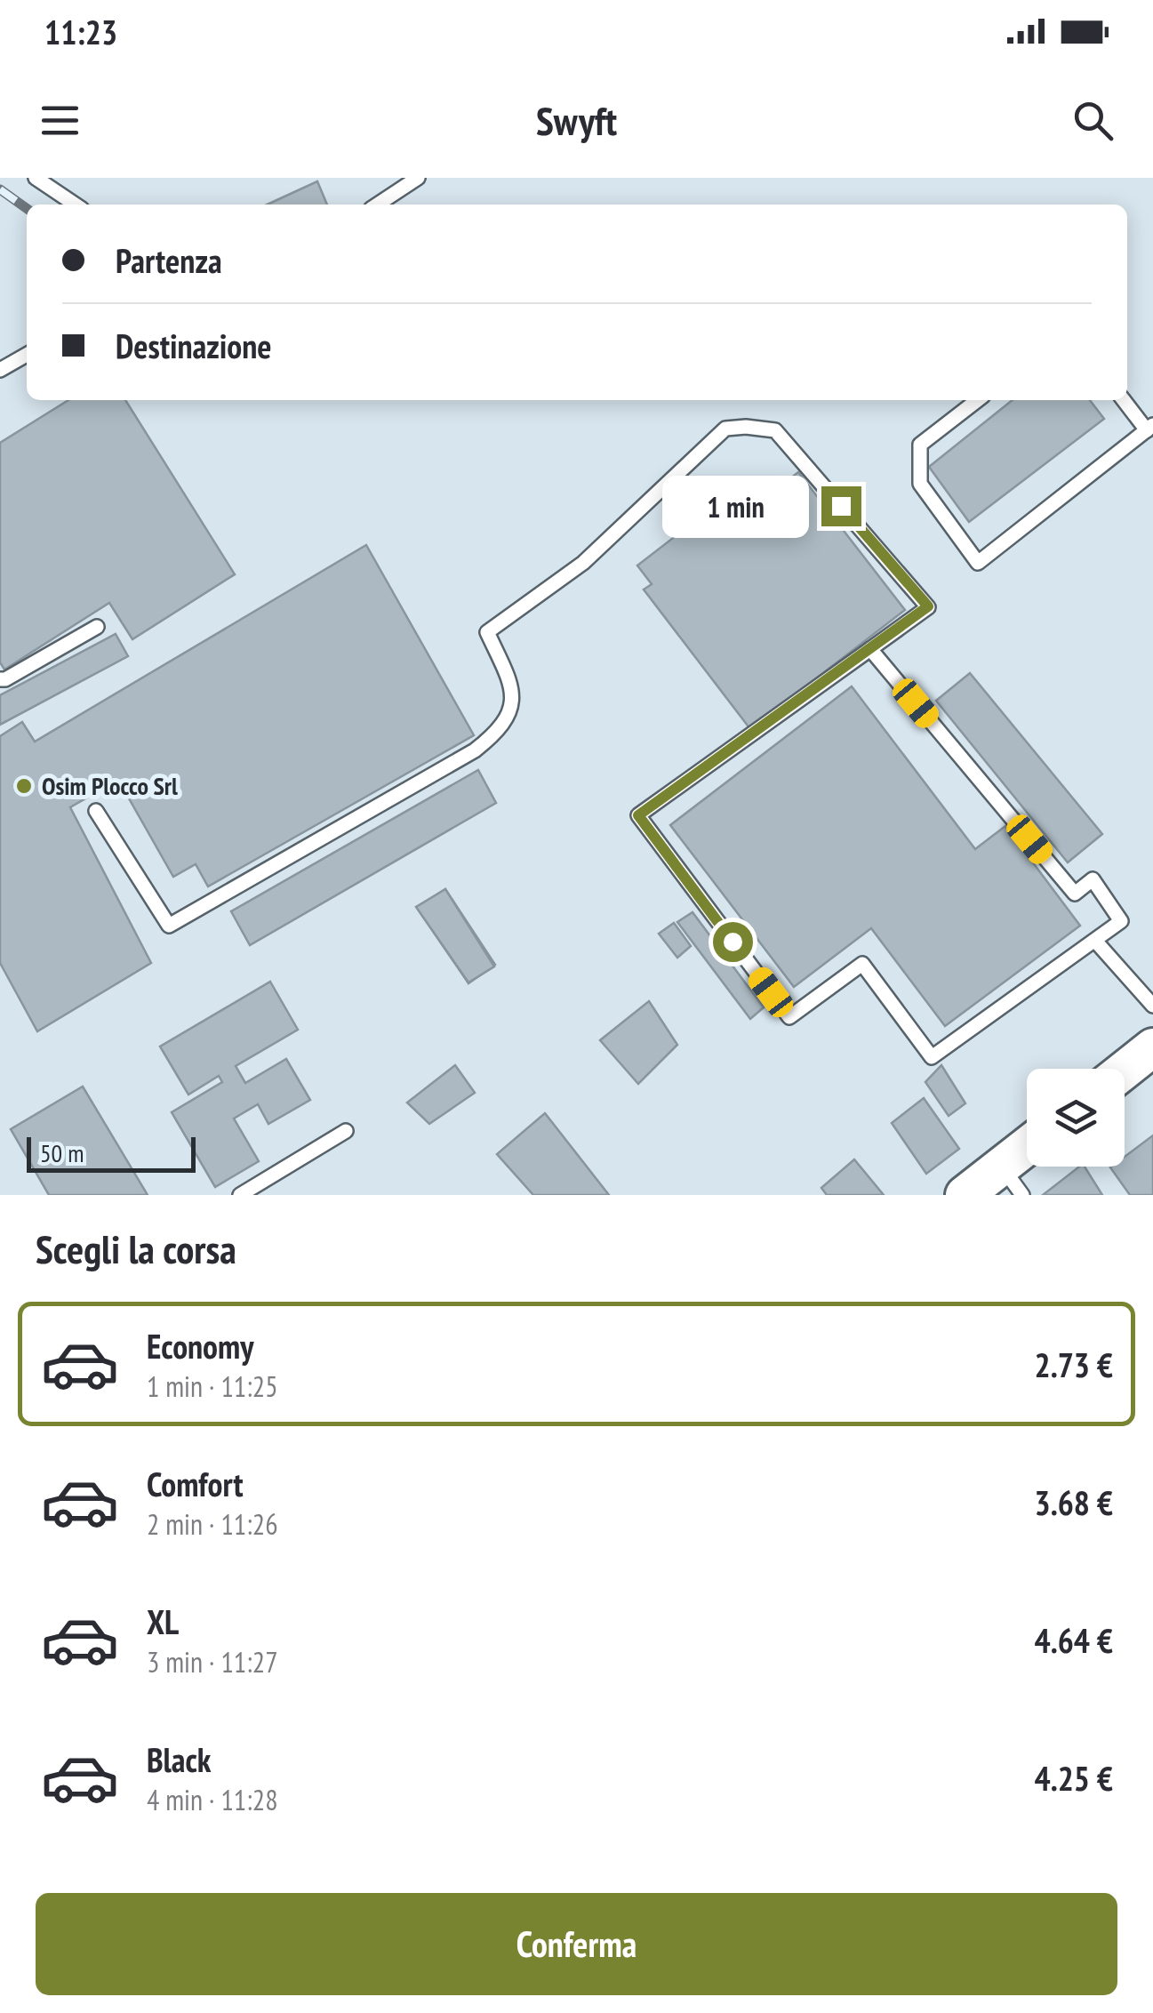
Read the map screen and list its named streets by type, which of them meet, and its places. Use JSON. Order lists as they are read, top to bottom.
{
  "places": ["Osim Plocco Srl"],
  "scale_bar": "50 m",
  "page": {
    "status": "11:23",
    "header": "Swyft",
    "banner": ["Partenza", "Destinazione"],
    "bubble": "1 min",
    "scale": "50 m",
    "heading": "Scegli la corsa",
    "list": [
      {
        "name": "Economy",
        "note": "1 min · 11:25",
        "value": "2.73 €"
      },
      {
        "name": "Comfort",
        "note": "2 min · 11:26",
        "value": "3.68 €"
      },
      {
        "name": "XL",
        "note": "3 min · 11:27",
        "value": "4.64 €"
      },
      {
        "name": "Black",
        "note": "4 min · 11:28",
        "value": "4.25 €"
      }
    ],
    "buttons": "Conferma"
  }
}
